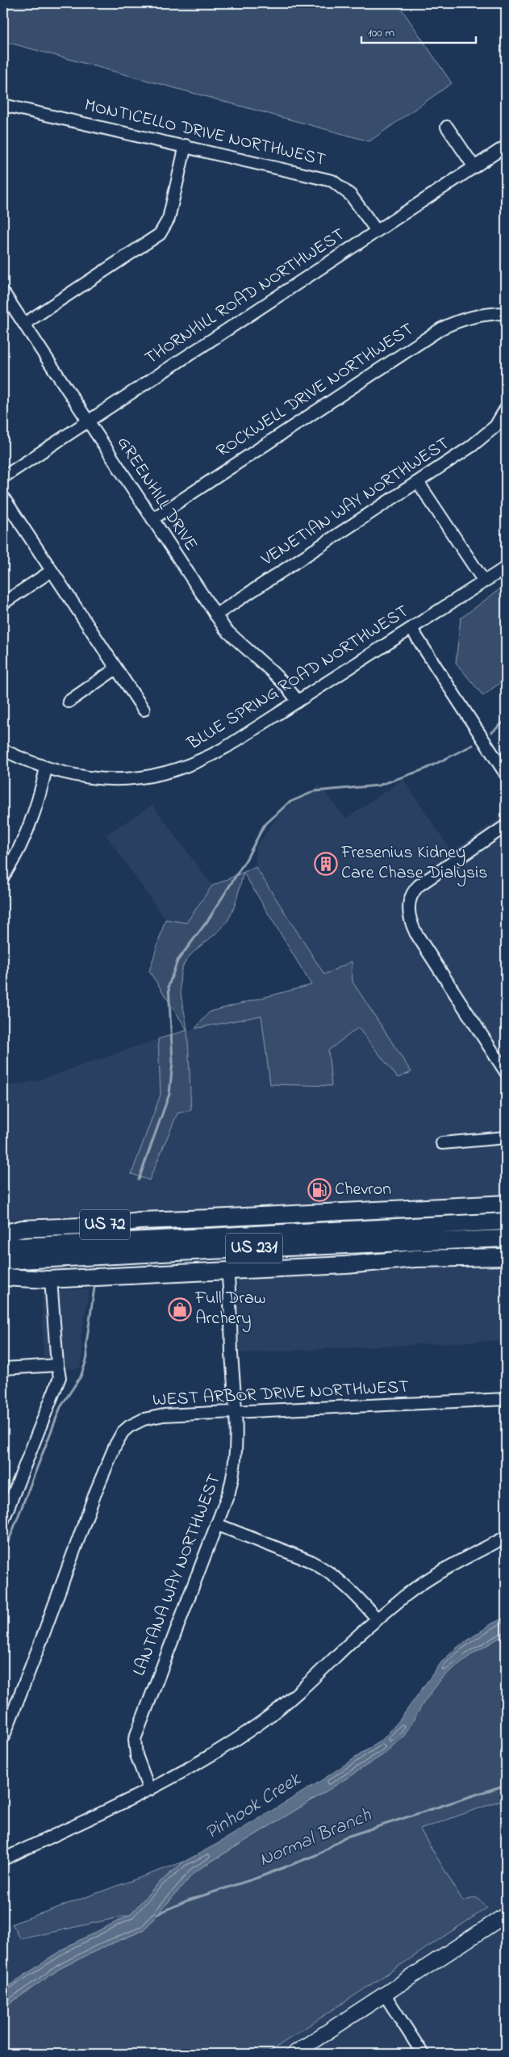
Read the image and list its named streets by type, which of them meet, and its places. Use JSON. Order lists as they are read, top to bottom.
{
  "streets": {
    "highway": ["US 72", "US 231"],
    "street": [
      "MONTICELLO DRIVE NORTHWEST",
      "THORNHILL ROAD NORTHWEST",
      "ROCKWELL DRIVE NORTHWEST",
      "GREENHILL DRIVE",
      "VENETIAN WAY NORTHWEST",
      "BLUE SPRING ROAD NORTHWEST",
      "WEST ARBOR DRIVE NORTHWEST",
      "LANTANA WAY NORTHWEST"
    ]
  },
  "crossings": [
    ["MONTICELLO DRIVE NORTHWEST", "THORNHILL ROAD NORTHWEST"],
    ["THORNHILL ROAD NORTHWEST", "GREENHILL DRIVE"],
    ["ROCKWELL DRIVE NORTHWEST", "GREENHILL DRIVE"],
    ["GREENHILL DRIVE", "VENETIAN WAY NORTHWEST"],
    ["GREENHILL DRIVE", "BLUE SPRING ROAD NORTHWEST"],
    ["WEST ARBOR DRIVE NORTHWEST", "LANTANA WAY NORTHWEST"]
  ],
  "water": ["Pinhook Creek", "Normal Branch"],
  "places": {
    "building": ["Fresenius Kidney Care Chase Dialysis"],
    "fuel station": ["Chevron"],
    "shop": ["Full Draw Archery"]
  },
  "scale_bar": "100 m"
}
